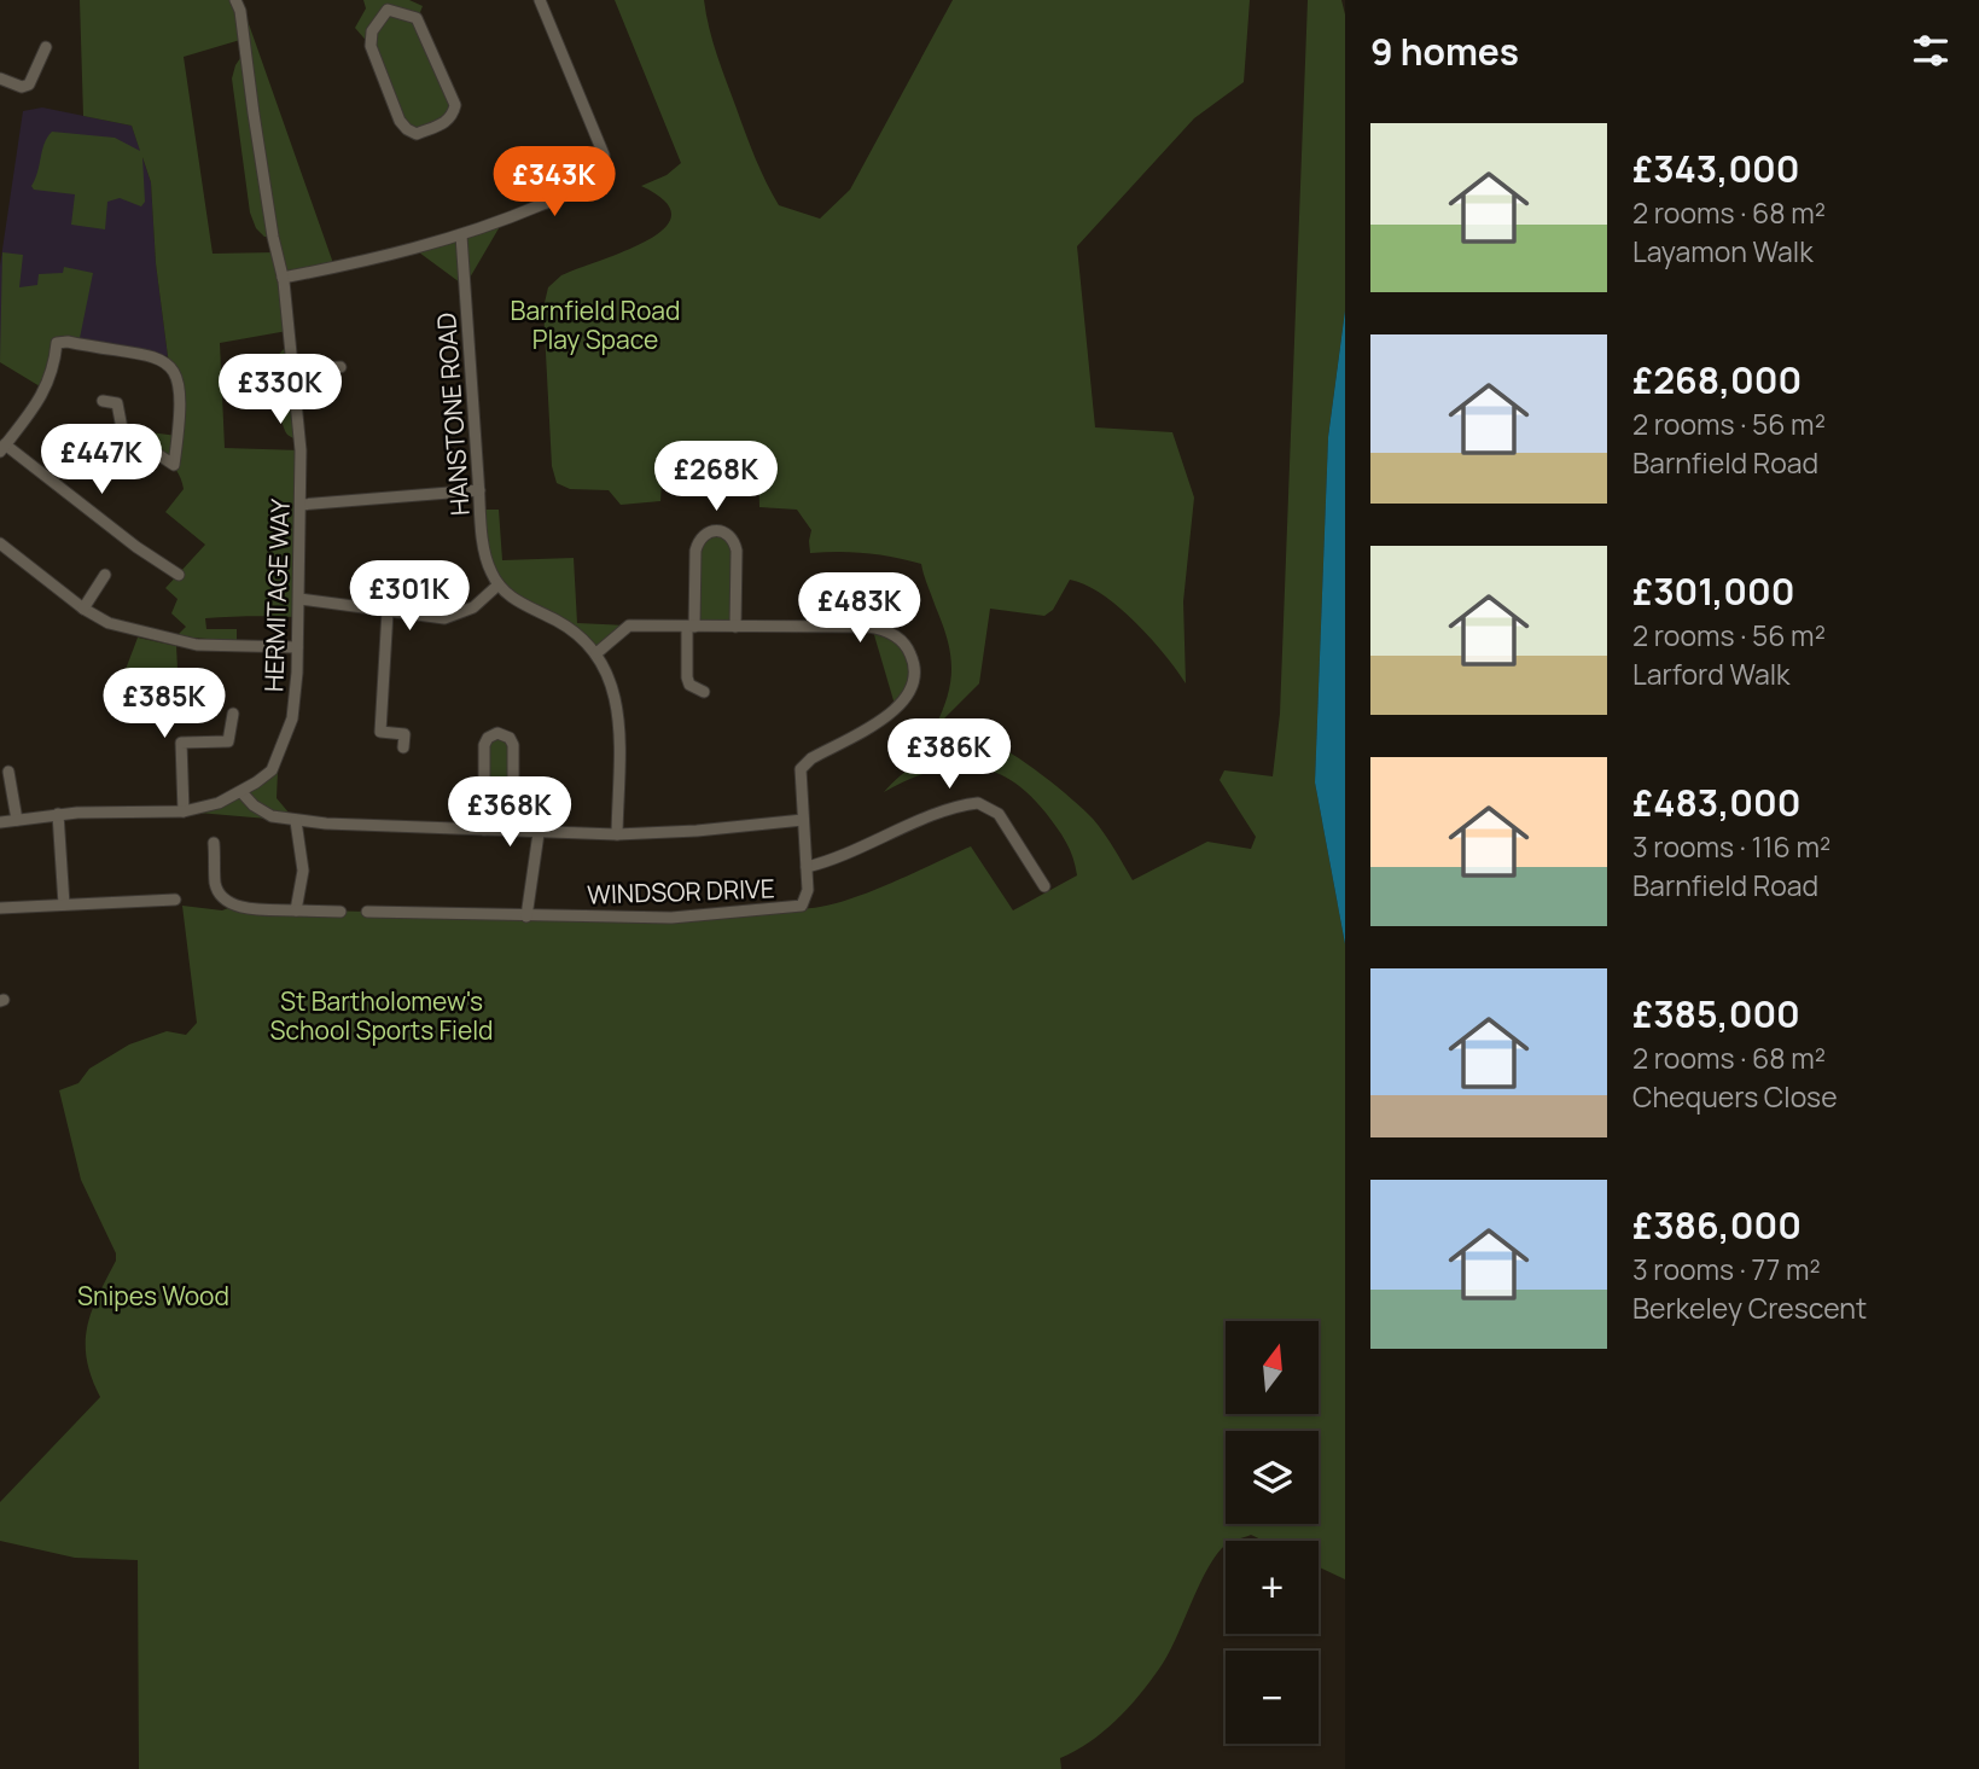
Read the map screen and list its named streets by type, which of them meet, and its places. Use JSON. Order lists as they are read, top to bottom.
{
  "streets": {
    "street": ["HANSTONE ROAD", "HERMITAGE WAY", "WINDSOR DRIVE"]
  },
  "parks": ["Barnfield Road Play Space", "St Bartholomew's School Sports Field", "Snipes Wood"],
  "north": "top",
  "page": {
    "heading": "9 homes",
    "list": [
      {
        "name": "£343,000",
        "note": "2 rooms · 68 m² · Layamon Walk"
      },
      {
        "name": "£268,000",
        "note": "2 rooms · 56 m² · Barnfield Road"
      },
      {
        "name": "£301,000",
        "note": "2 rooms · 56 m² · Larford Walk"
      },
      {
        "name": "£483,000",
        "note": "3 rooms · 116 m² · Barnfield Road"
      },
      {
        "name": "£385,000",
        "note": "2 rooms · 68 m² · Chequers Close"
      },
      {
        "name": "£386,000",
        "note": "3 rooms · 77 m² · Berkeley Crescent"
      }
    ],
    "price": [
      "£343K",
      "£330K",
      "£447K",
      "£268K",
      "£301K",
      "£483K",
      "£385K",
      "£386K",
      "£368K"
    ],
    "map_buttons": ["+", "−"]
  }
}
